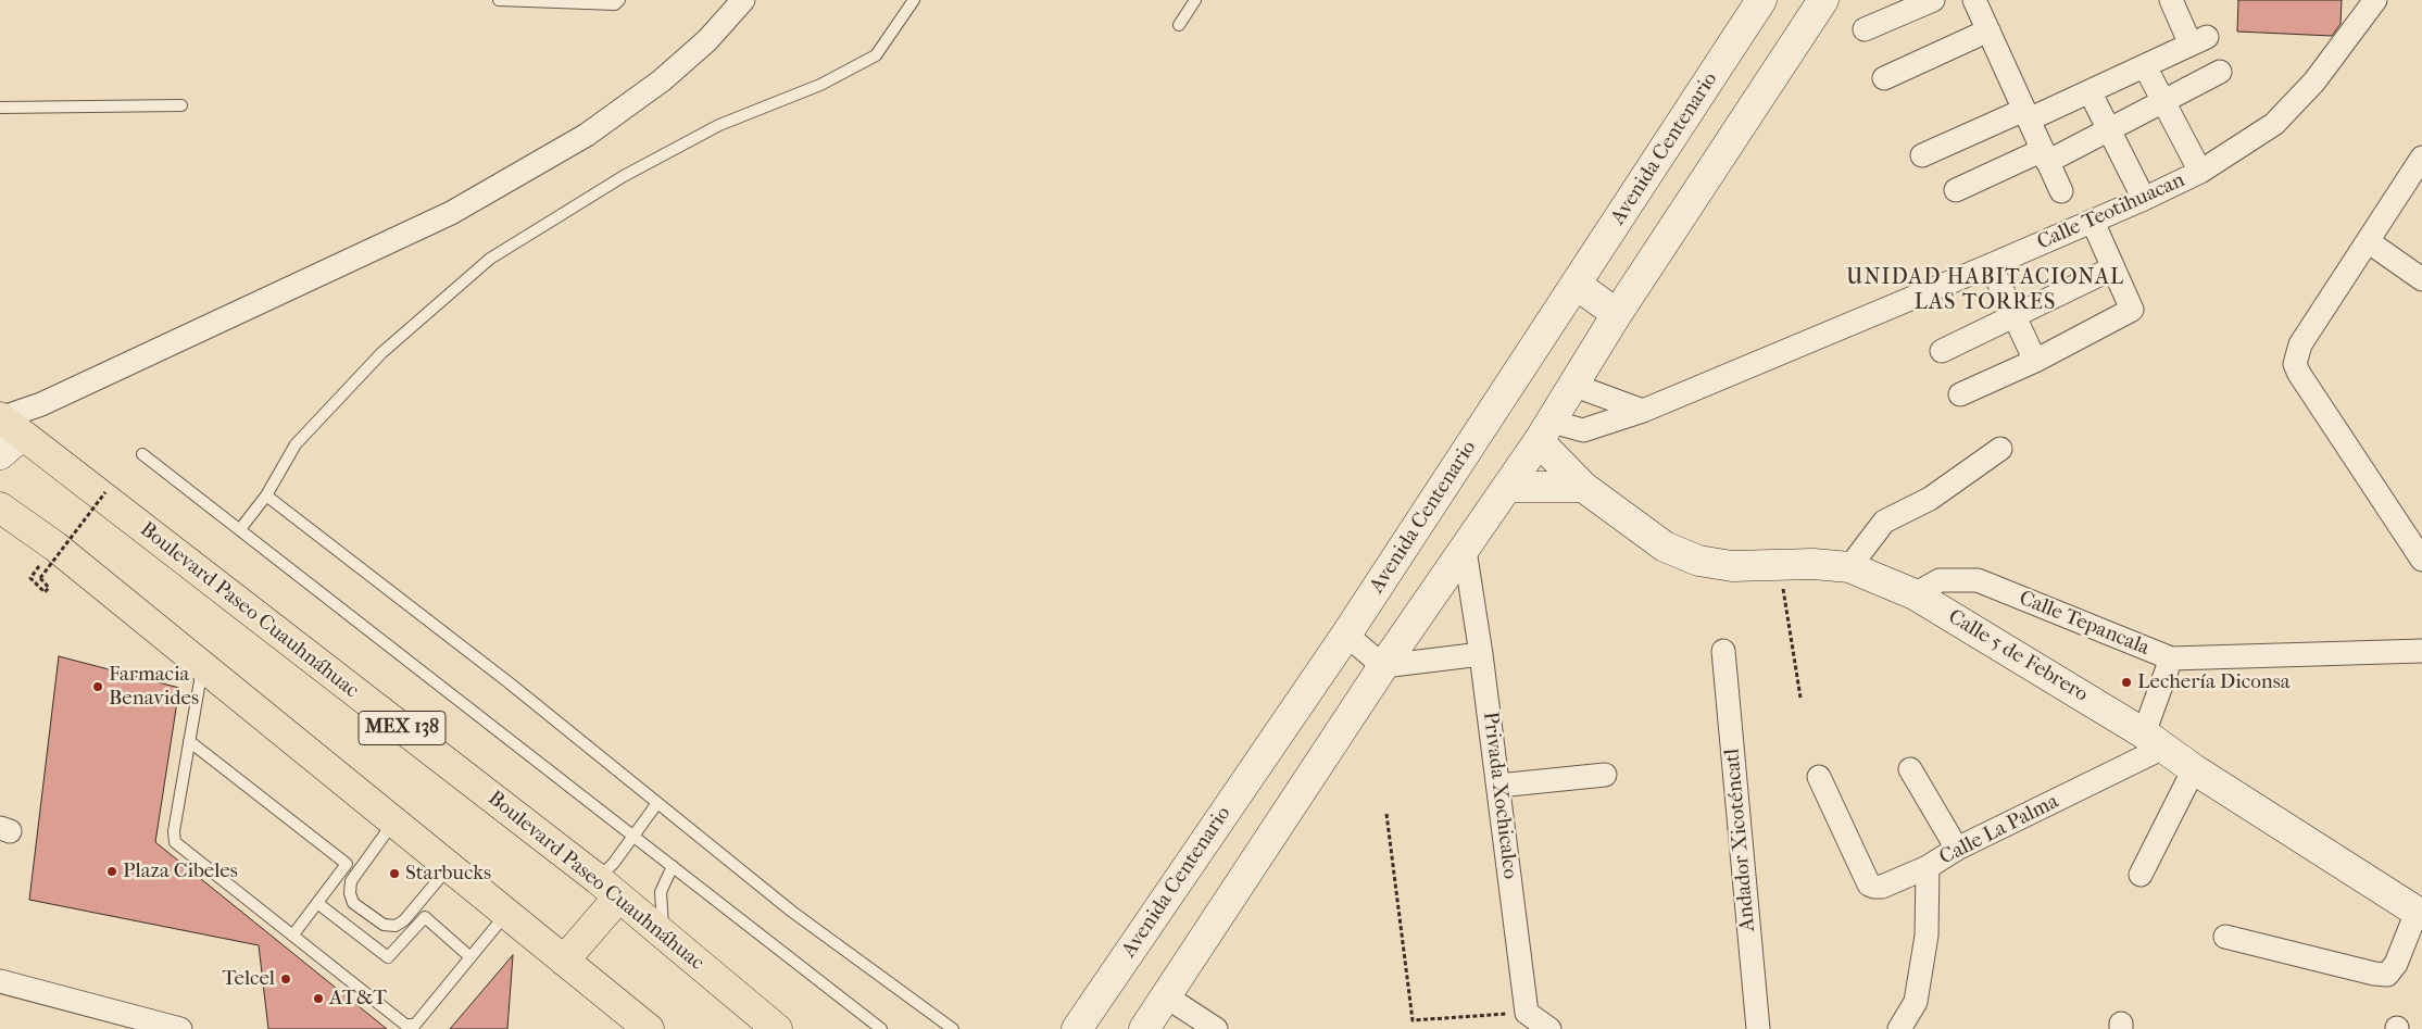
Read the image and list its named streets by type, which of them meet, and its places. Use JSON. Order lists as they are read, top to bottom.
{
  "streets": {
    "main road": ["Boulevard Paseo Cuauhnáhuac", "MEX 138"],
    "street": [
      "Avenida Centenario",
      "Calle Teotihuacan",
      "Calle Tepancala",
      "Calle 5 de Febrero",
      "Privada Xochicalco",
      "Calle La Palma",
      "Andador Xicoténcatl"
    ]
  },
  "crossings": [
    ["Calle Teotihuacan", "Calle 5 de Febrero"],
    ["Calle Tepancala", "Calle 5 de Febrero"],
    ["Calle 5 de Febrero", "Calle La Palma"]
  ],
  "districts": ["UNIDAD HABITACIONAL LAS TORRES"],
  "places": [
    "Lechería Diconsa",
    "Farmacia Benavides",
    "Plaza Cibeles",
    "Starbucks",
    "Telcel",
    "AT&T"
  ]
}
